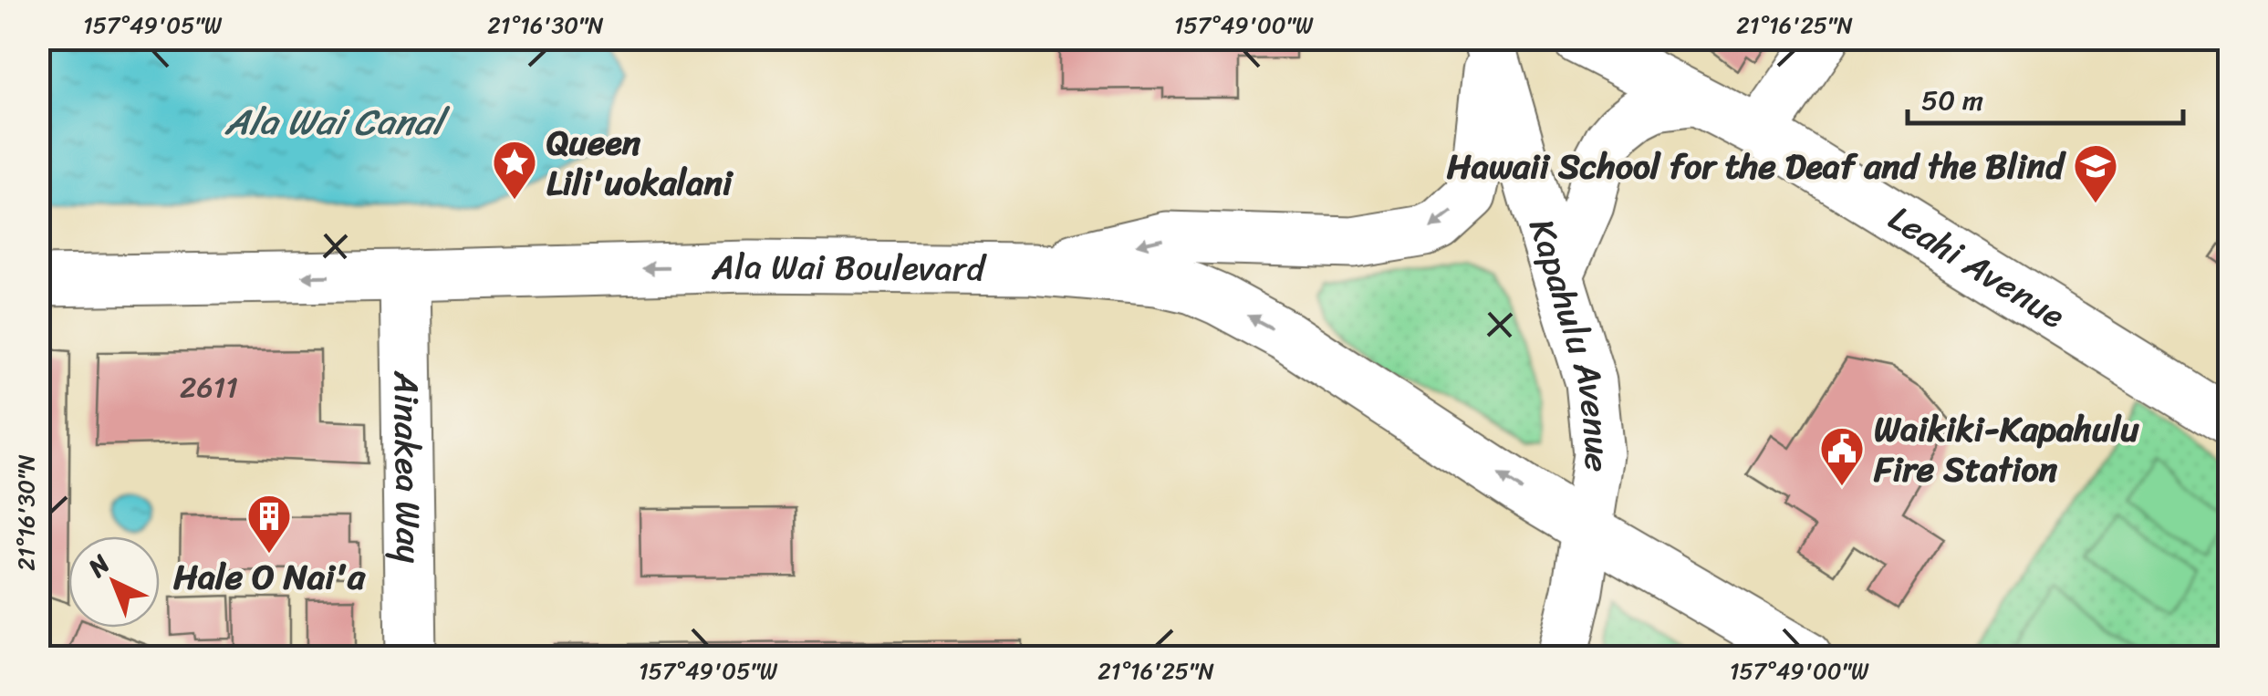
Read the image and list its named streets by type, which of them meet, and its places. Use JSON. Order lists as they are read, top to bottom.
{
  "streets": {
    "main road": [
      "Ala Wai Boulevard",
      "Leahi Avenue",
      "Kapahulu Avenue",
      "Ainakea Way"
    ]
  },
  "crossings": [
    ["Ala Wai Boulevard", "Kapahulu Avenue"],
    ["Ala Wai Boulevard", "Ainakea Way"]
  ],
  "one_way": ["Ala Wai Boulevard"],
  "water": ["Ala Wai Canal"],
  "places": {
    "place": ["Queen Lili'uokalani"],
    "school or university": ["Hawaii School for the Deaf and the Blind"],
    "public building": ["Waikiki-Kapahulu Fire Station"],
    "building": ["Hale O Nai'a"]
  },
  "house_numbers": ["2611"],
  "scale_bar": "50 m",
  "north": "top left",
  "coordinates": [
    "157°49'05\"W",
    "21°16'30\"N",
    "157°49'00\"W",
    "21°16'25\"N"
  ]
}
